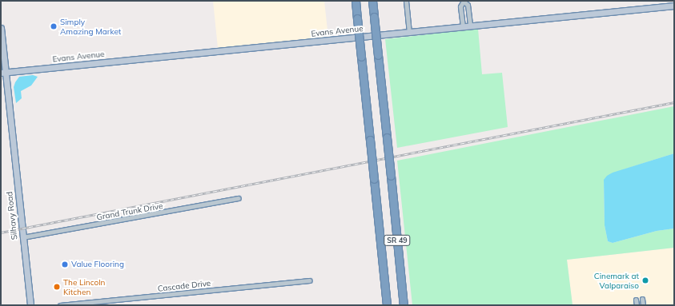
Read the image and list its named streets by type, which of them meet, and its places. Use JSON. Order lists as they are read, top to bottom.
{
  "streets": {
    "highway": ["SR 49"],
    "street": [
      "Evans Avenue",
      "Grand Trunk Drive",
      "Silhavy Road",
      "Cascade Drive"
    ]
  },
  "crossings": [
    ["Evans Avenue", "Silhavy Road"],
    ["Grand Trunk Drive", "Silhavy Road"]
  ],
  "places": [
    "Simply Amazing Market",
    "Value Flooring",
    "Cinemark at Valparaiso",
    "The Lincoln Kitchen"
  ]
}
